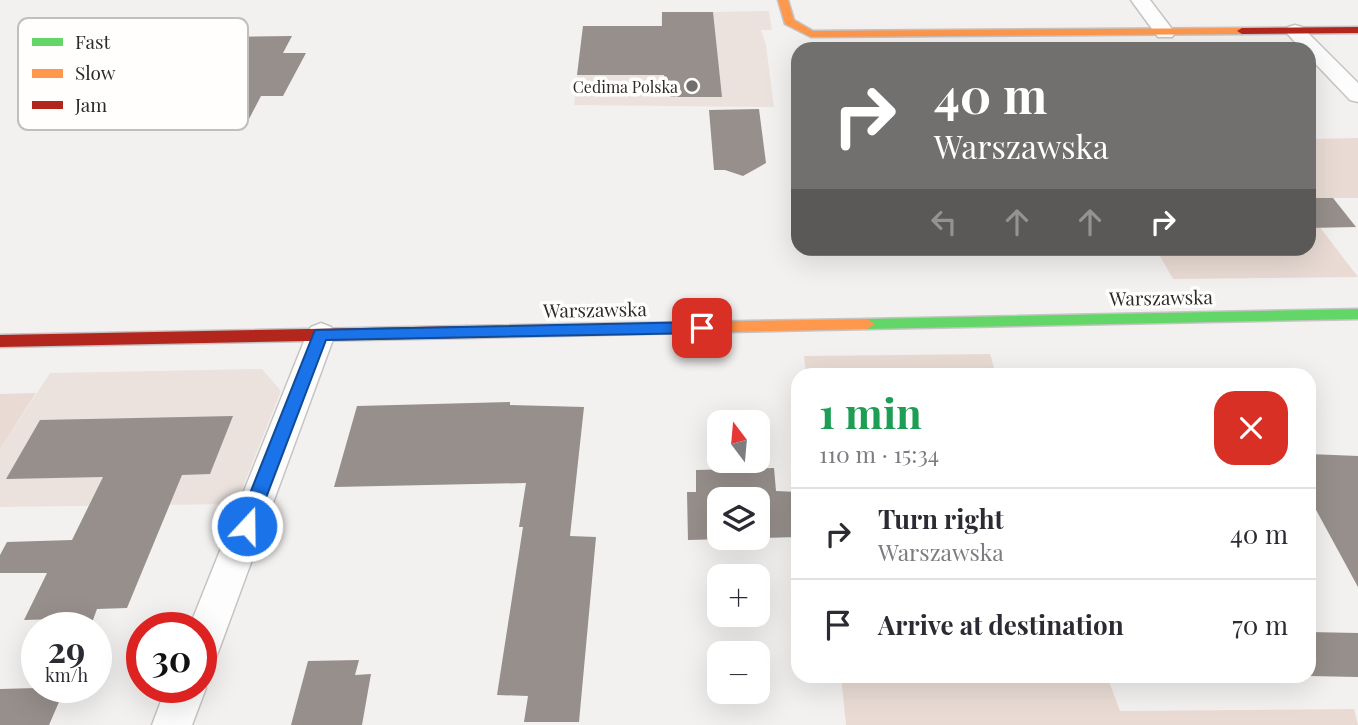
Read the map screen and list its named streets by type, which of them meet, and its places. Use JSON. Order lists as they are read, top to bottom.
{
  "streets": {
    "main road": ["Warszawska"]
  },
  "places": ["Cedima Polska"],
  "legend": ["Fast", "Slow", "Jam"],
  "north": "top",
  "page": {
    "turn": ["40 m", "Warszawska"],
    "heading": ["1 min", "110 m · 15:34"],
    "map_buttons": ["+", "−"],
    "list": [
      {
        "name": "Turn right",
        "note": "Warszawska",
        "value": "40 m"
      },
      {
        "name": "Arrive at destination",
        "value": "70 m"
      }
    ],
    "speed": "29 km/h",
    "limit": "30"
  }
}
